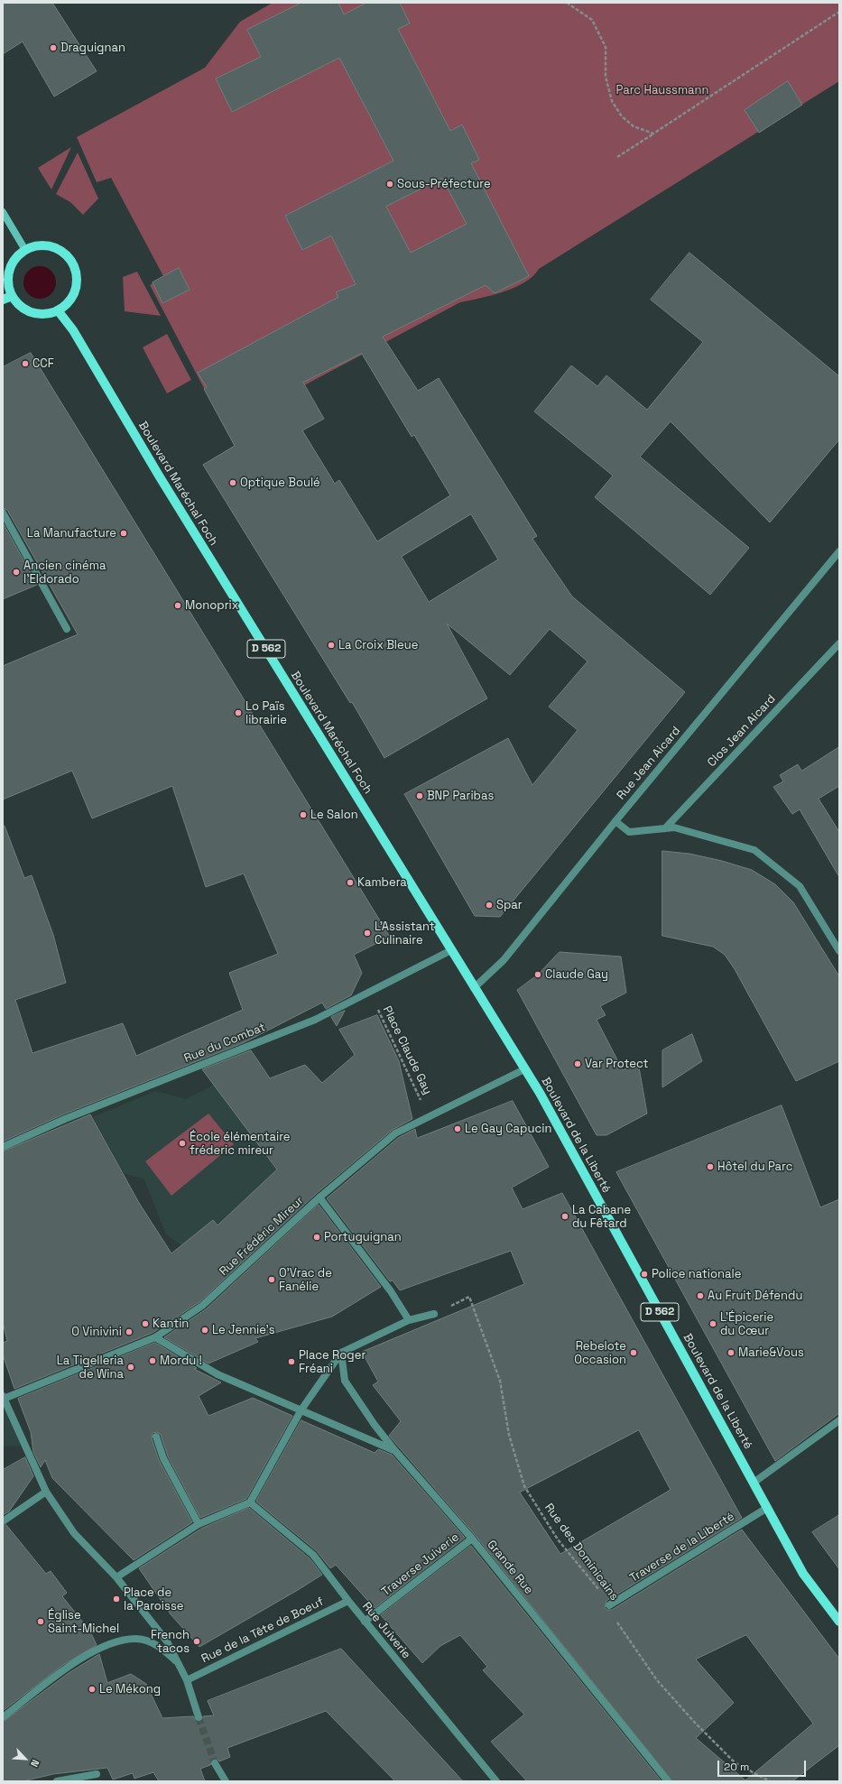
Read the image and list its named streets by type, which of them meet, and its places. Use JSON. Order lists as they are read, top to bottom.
{
  "streets": {
    "main road": ["Boulevard Maréchal Foch", "D 562", "Boulevard de la Liberté"],
    "street": [
      "Clos Jean Aicard",
      "Rue Jean Aicard",
      "Rue du Combat",
      "Rue Frédéric Mireur",
      "Traverse de la Liberté",
      "Traverse Juiverie",
      "Grande Rue",
      "Rue de la Tête de Boeuf",
      "Rue Juiverie"
    ],
    "path": ["Place Claude Gay", "Rue des Dominicains"]
  },
  "crossings": [
    ["Boulevard Maréchal Foch", "Rue Jean Aicard"],
    ["Boulevard Maréchal Foch", "Rue du Combat"],
    ["Boulevard Maréchal Foch", "Boulevard de la Liberté"],
    ["Rue du Combat", "Place Claude Gay"],
    ["Place Claude Gay", "Rue Frédéric Mireur"],
    ["Boulevard de la Liberté", "Rue Frédéric Mireur"],
    ["Boulevard de la Liberté", "Traverse de la Liberté"],
    ["Traverse de la Liberté", "Rue des Dominicains"],
    ["Traverse Juiverie", "Grande Rue"],
    ["Traverse Juiverie", "Rue Juiverie"],
    ["Rue de la Tête de Boeuf", "Rue Juiverie"]
  ],
  "parks": ["Parc Haussmann"],
  "places": [
    "Draguignan",
    "Sous-Préfecture",
    "CCF",
    "Optique Boulé",
    "La Manufacture",
    "Ancien cinéma l'Eldorado",
    "Monoprix",
    "La Croix Bleue",
    "Lo Païs librairie",
    "BNP Paribas",
    "Le Salon",
    "Kambera",
    "Spar",
    "L'Assistant Culinaire",
    "Claude Gay",
    "Var Protect",
    "Le Gay Capucin",
    "École élémentaire fréderic mireur",
    "Hôtel du Parc",
    "La Cabane du Fêtard",
    "Portuguignan",
    "Police nationale",
    "O'Vrac de Fanélie",
    "Au Fruit Défendu",
    "Kantin",
    "L’Épicerie du Cœur",
    "Le Jennie's",
    "O Vinivini",
    "Rebelote Occasion",
    "Marie&Vous",
    "Mordu !",
    "Place Roger Fréani",
    "La Tigelleria de Wina",
    "Place de la Paroisse",
    "Église Saint-Michel",
    "French tacos",
    "Le Mékong"
  ],
  "scale_bar": "20 m",
  "north": "bottom right"
}
